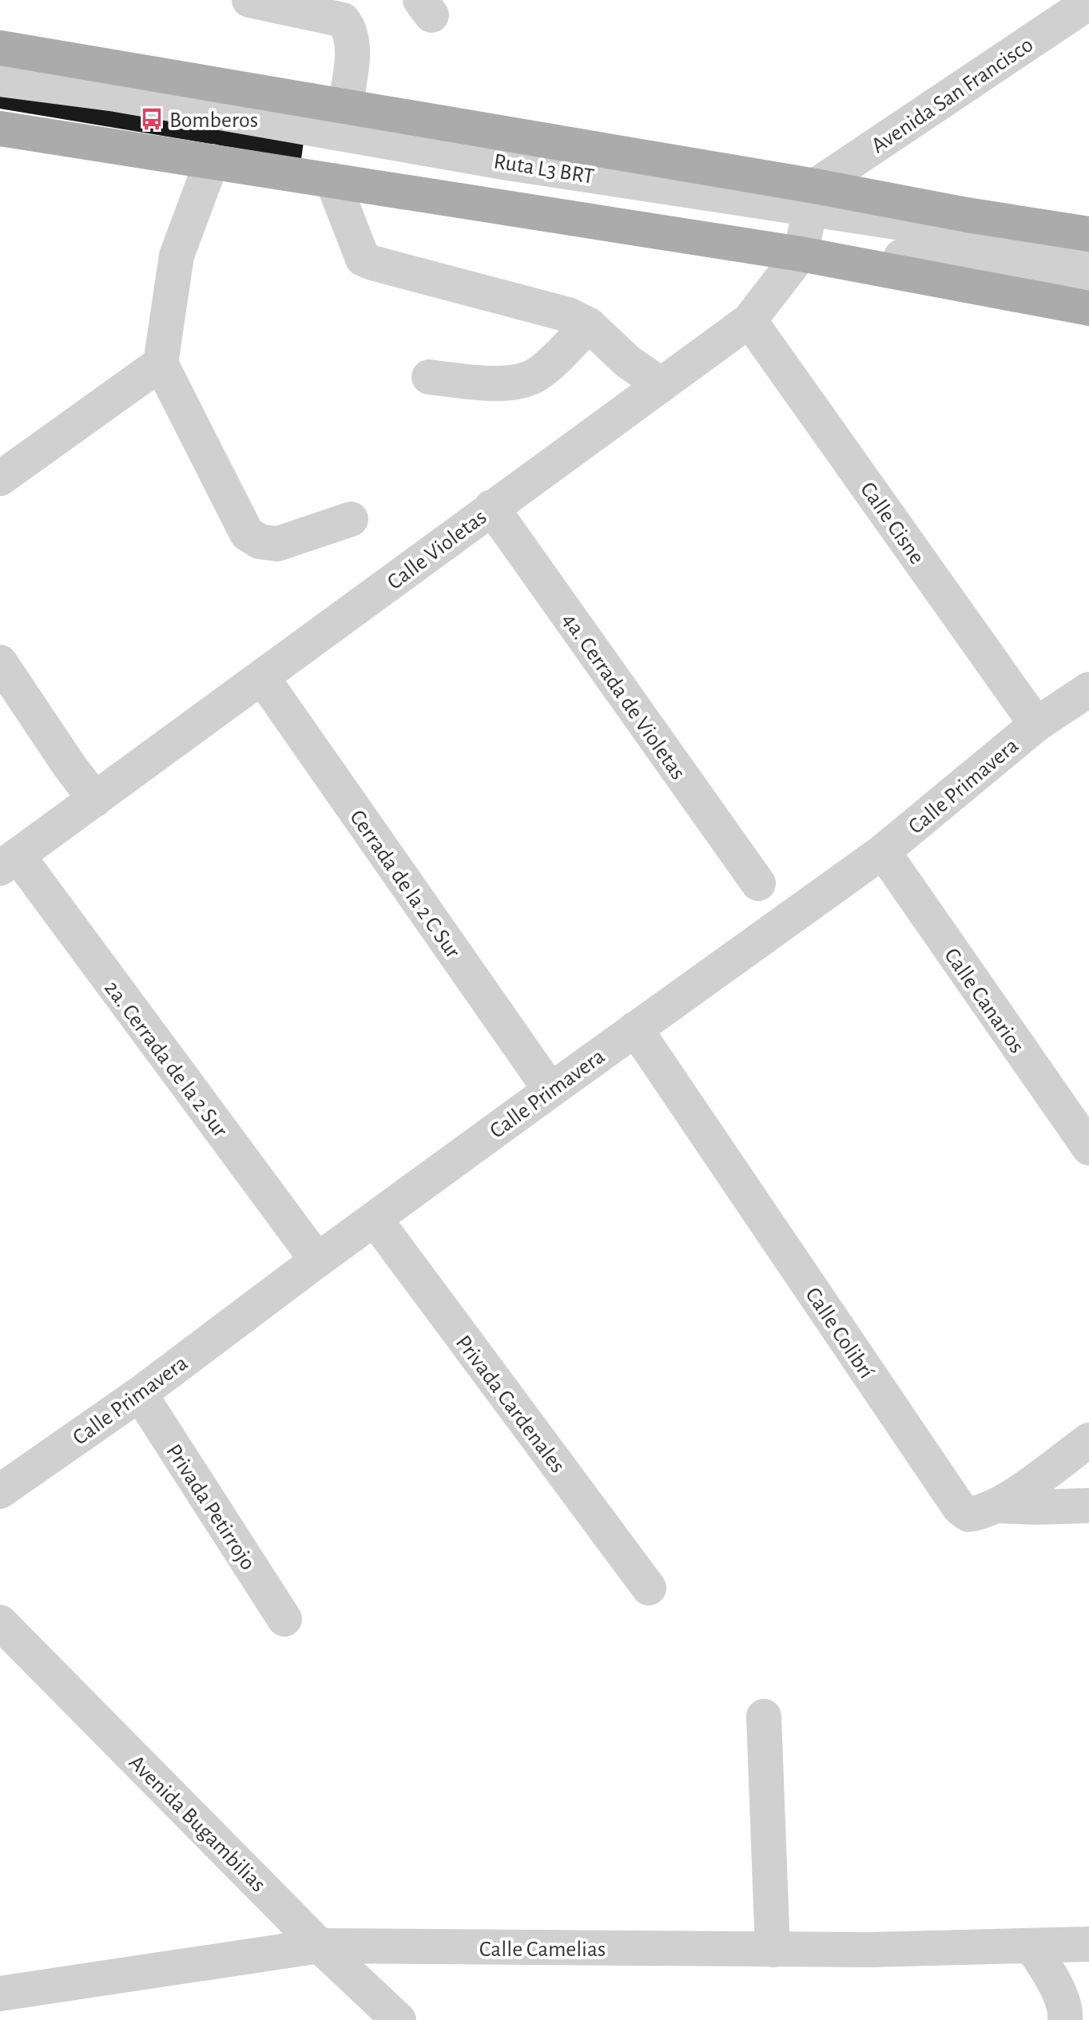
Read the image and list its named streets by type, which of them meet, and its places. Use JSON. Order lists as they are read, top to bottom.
{
  "streets": {
    "street": [
      "Avenida San Francisco",
      "Ruta L3 BRT",
      "Calle Cisne",
      "Calle Violetas",
      "4a. Cerrada de Violetas",
      "Calle Primavera",
      "Cerrada de la 2 C Sur",
      "Calle Canarios",
      "2a. Cerrada de la 2 Sur",
      "Calle Colibrí",
      "Privada Cardenales",
      "Privada Petirrojo",
      "Avenida Bugambilias",
      "Calle Camelias"
    ]
  },
  "crossings": [
    ["Avenida San Francisco", "Ruta L3 BRT"],
    ["Avenida San Francisco", "Calle Violetas"],
    ["Ruta L3 BRT", "Calle Violetas"],
    ["Calle Cisne", "Calle Violetas"],
    ["Calle Cisne", "Calle Primavera"],
    ["Calle Violetas", "4a. Cerrada de Violetas"],
    ["Calle Violetas", "Cerrada de la 2 C Sur"],
    ["Calle Violetas", "2a. Cerrada de la 2 Sur"],
    ["Calle Primavera", "Cerrada de la 2 C Sur"],
    ["Calle Primavera", "Calle Canarios"],
    ["Calle Primavera", "2a. Cerrada de la 2 Sur"],
    ["Calle Primavera", "Calle Colibrí"],
    ["Calle Primavera", "Privada Cardenales"],
    ["Calle Primavera", "Privada Petirrojo"],
    ["Avenida Bugambilias", "Calle Camelias"]
  ],
  "places": {
    "bus stop": ["Bomberos"]
  }
}
